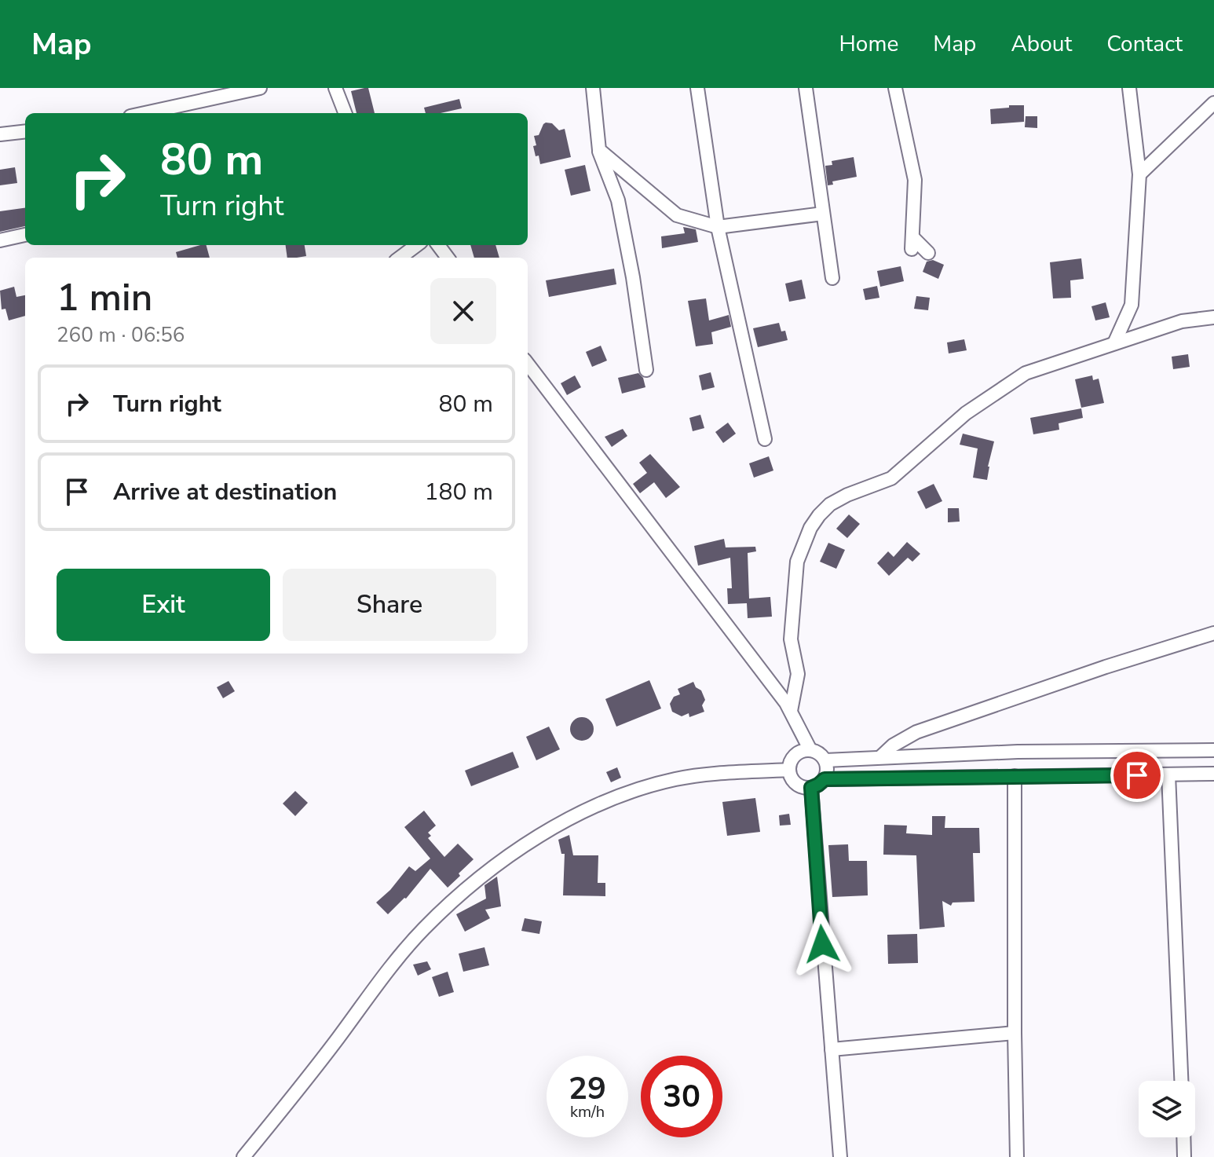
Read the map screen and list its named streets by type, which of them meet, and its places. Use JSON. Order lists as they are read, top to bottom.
{
  "page": {
    "header": "Map",
    "nav": [
      "Home",
      "Map",
      "About",
      "Contact"
    ],
    "turn": ["80 m", "Turn right"],
    "heading": ["1 min", "260 m · 06:56"],
    "list": [
      {
        "name": "Turn right",
        "value": "80 m"
      },
      {
        "name": "Arrive at destination",
        "value": "180 m"
      }
    ],
    "buttons": ["Exit", "Share"],
    "speed": "29 km/h",
    "limit": "30"
  }
}
